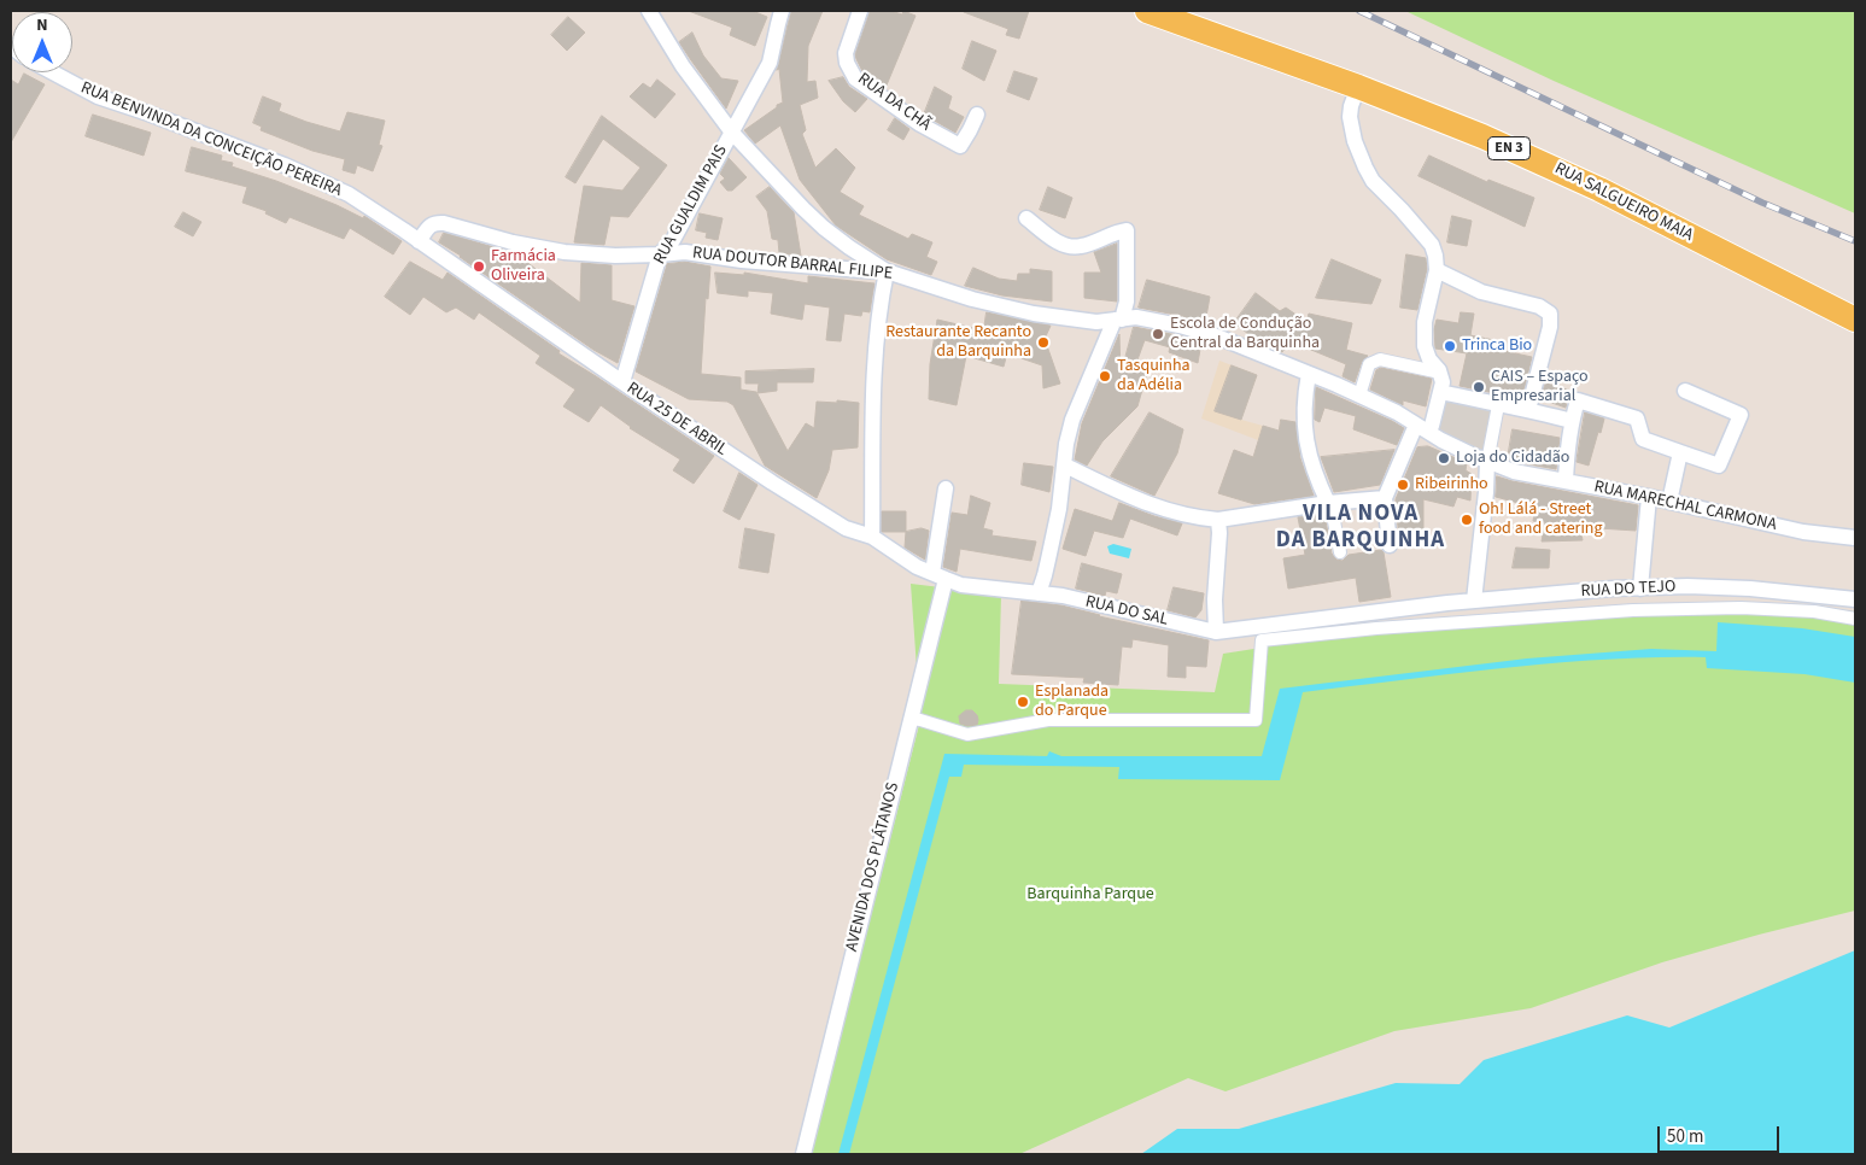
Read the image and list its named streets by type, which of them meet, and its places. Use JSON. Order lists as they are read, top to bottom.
{
  "streets": {
    "main road": ["EN 3", "RUA SALGUEIRO MAIA"],
    "street": [
      "RUA DA CHÃ",
      "RUA BENVINDA DA CONCEIÇÃO PEREIRA",
      "RUA GUALDIM PAIS",
      "RUA DOUTOR BARRAL FILIPE",
      "RUA 25 DE ABRIL",
      "RUA MARECHAL CARMONA",
      "RUA DO TEJO",
      "RUA DO SAL",
      "AVENIDA DOS PLÁTANOS"
    ]
  },
  "crossings": [
    ["RUA BENVINDA DA CONCEIÇÃO PEREIRA", "RUA 25 DE ABRIL"],
    ["RUA GUALDIM PAIS", "RUA DOUTOR BARRAL FILIPE"],
    ["RUA GUALDIM PAIS", "RUA 25 DE ABRIL"],
    ["RUA DOUTOR BARRAL FILIPE", "RUA MARECHAL CARMONA"],
    ["RUA 25 DE ABRIL", "RUA DO SAL"],
    ["RUA 25 DE ABRIL", "AVENIDA DOS PLÁTANOS"],
    ["RUA DO TEJO", "RUA DO SAL"],
    ["RUA DO SAL", "AVENIDA DOS PLÁTANOS"]
  ],
  "districts": ["VILA NOVA DA BARQUINHA"],
  "parks": ["Barquinha Parque"],
  "places": [
    "Farmácia Oliveira",
    "Escola de Condução Central da Barquinha",
    "Restaurante Recanto da Barquinha",
    "Trinca Bio",
    "Tasquinha da Adélia",
    "CAIS – Espaço Empresarial",
    "Loja do Cidadão",
    "Ribeirinho",
    "Oh! Lálá - Street food and catering",
    "Esplanada do Parque"
  ],
  "scale_bar": "50 m",
  "north": "top"
}
